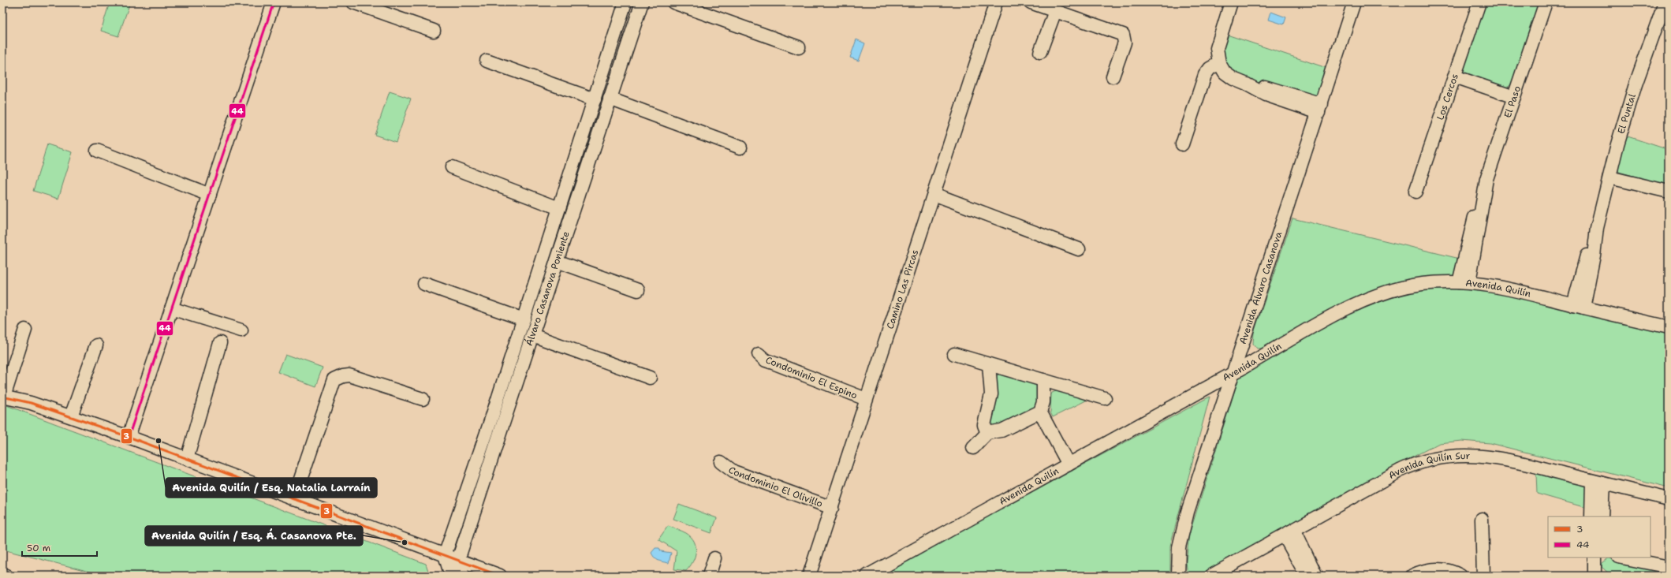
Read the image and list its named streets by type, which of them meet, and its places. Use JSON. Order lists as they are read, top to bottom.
{
  "streets": {
    "street": [
      "Los Cercos",
      "El Paso",
      "El Puntal",
      "Avenida Álvaro Casanova",
      "Álvaro Casanova Poniente",
      "Camino Las Pircas",
      "Avenida Quilín",
      "Condominio El Espino",
      "Avenida Quilín Sur",
      "Condominio El Olivillo"
    ]
  },
  "crossings": [
    ["El Paso", "Avenida Quilín"],
    ["El Puntal", "Avenida Quilín"],
    ["Avenida Álvaro Casanova", "Avenida Quilín"],
    ["Camino Las Pircas", "Condominio El Espino"],
    ["Camino Las Pircas", "Condominio El Olivillo"]
  ],
  "places": ["Avenida Quilín / Esq. Natalia Larraín", "Avenida Quilín / Esq. Á. Casanova Pte."],
  "lines": ["transit line 44", "transit line 3"],
  "legend": ["3", "44"],
  "scale_bar": "50 m"
}
